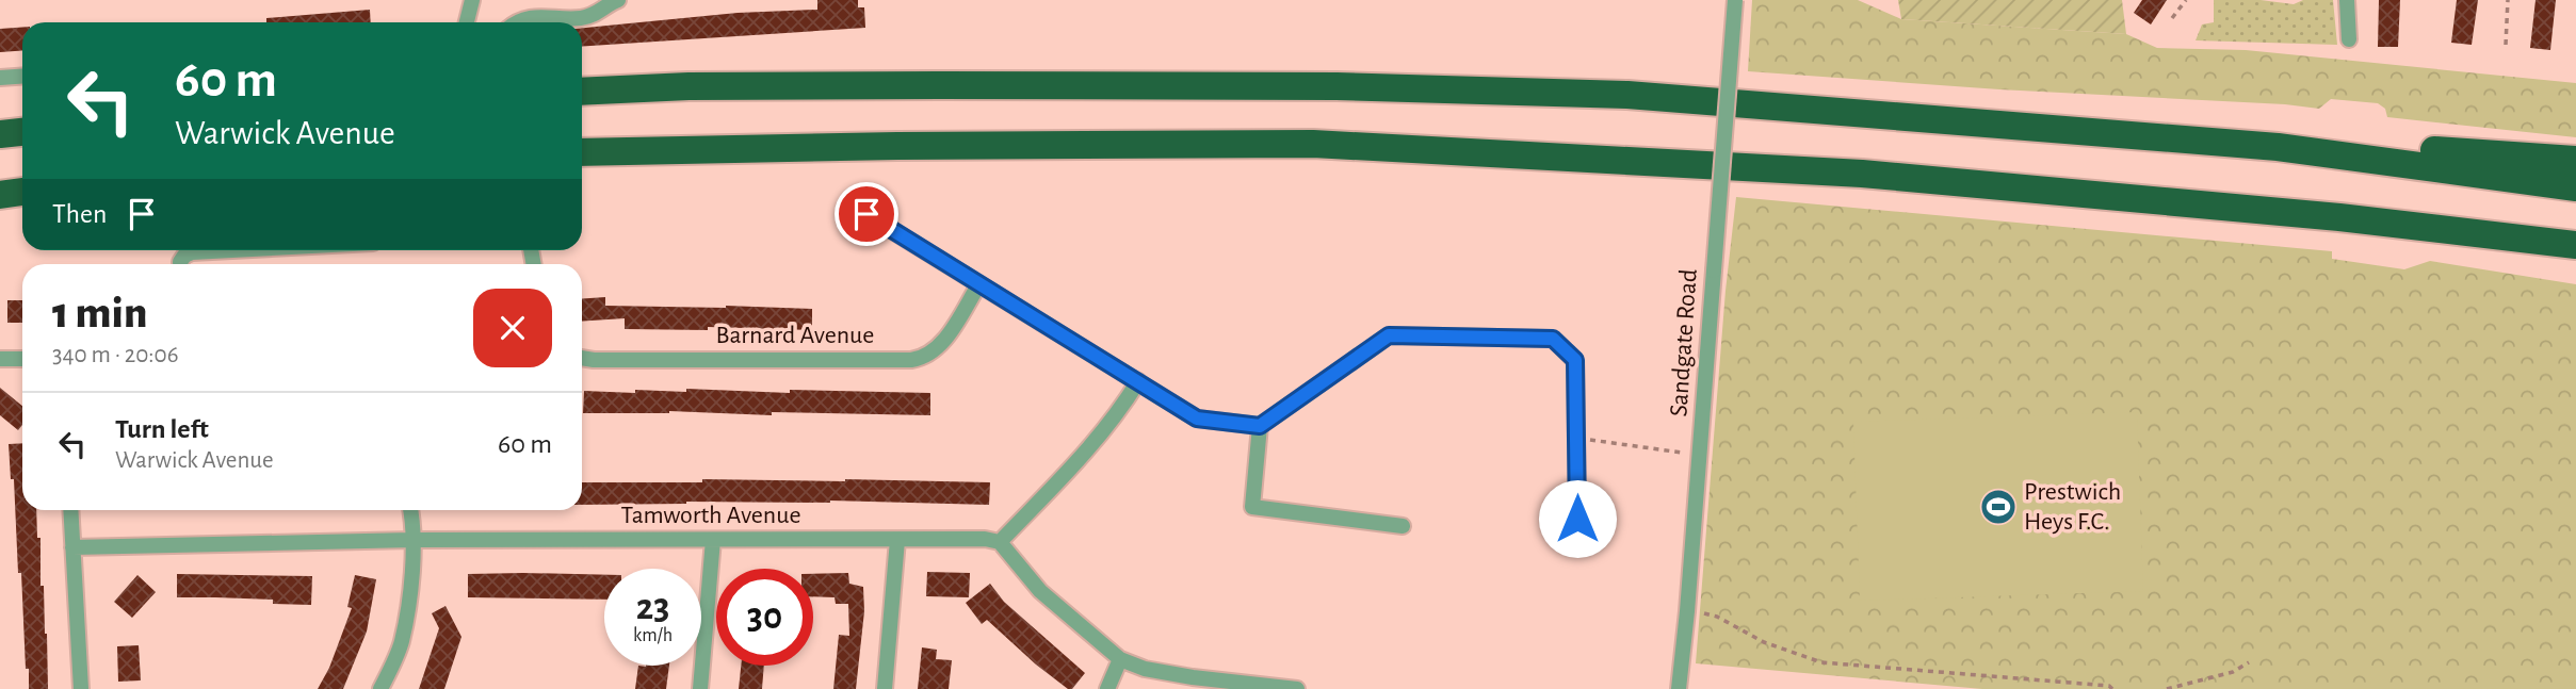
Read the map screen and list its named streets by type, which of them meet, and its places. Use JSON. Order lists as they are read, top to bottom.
{
  "streets": {
    "street": ["Barnard Avenue", "Sandgate Road", "Tamworth Avenue"]
  },
  "places": {
    "sports": ["Prestwich Heys F.C."]
  },
  "page": {
    "turn": ["60 m", "Warwick Avenue"],
    "then": "Then",
    "heading": ["1 min", "340 m · 20:06"],
    "list": [
      {
        "name": "Turn left",
        "note": "Warwick Avenue",
        "value": "60 m"
      }
    ],
    "speed": "23 km/h",
    "limit": "30"
  }
}
